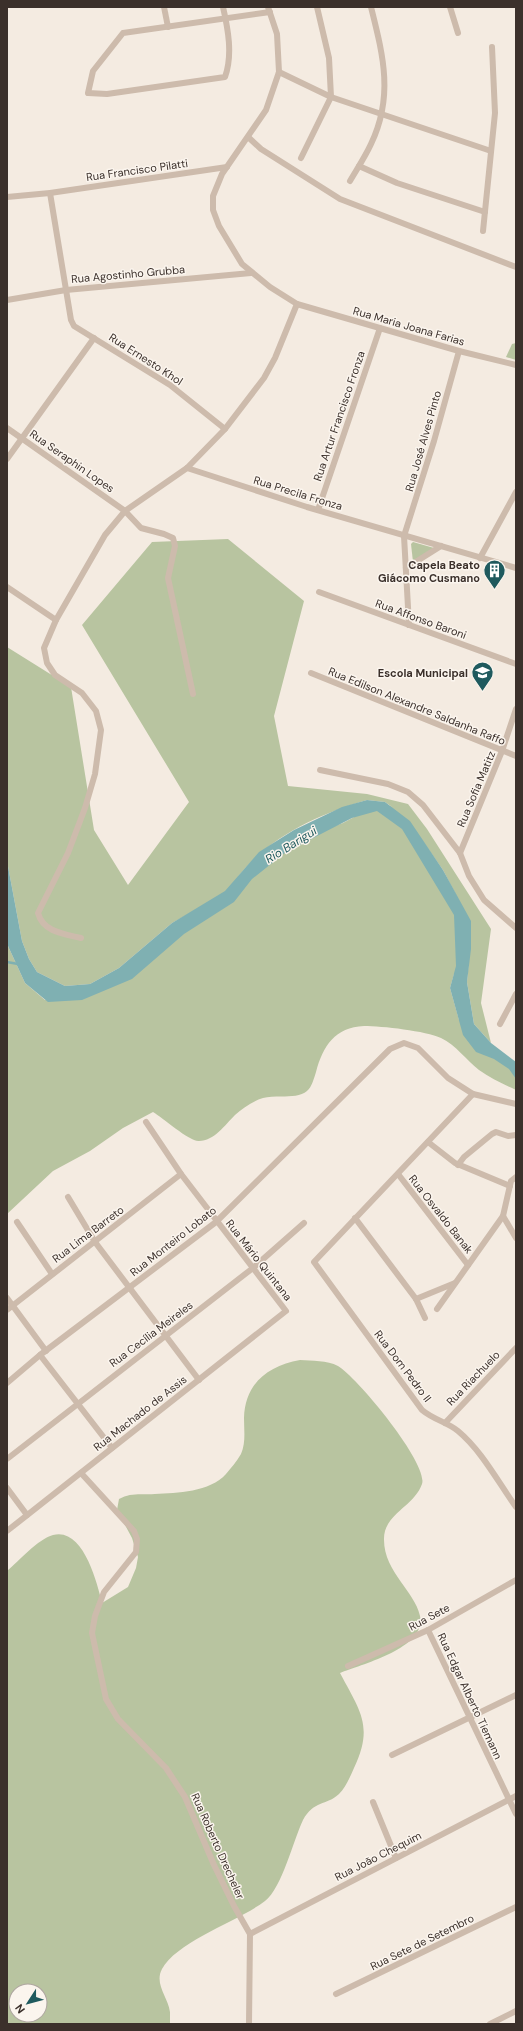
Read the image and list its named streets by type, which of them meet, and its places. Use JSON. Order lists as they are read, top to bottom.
{
  "streets": {
    "street": [
      "Rua Francisco Pilatti",
      "Rua Agostinho Grubba",
      "Rua Maria Joana Farias",
      "Rua Ernesto Khol",
      "Rua Artur Francisco Fronza",
      "Rua José Alves Pinto",
      "Rua Seraphin Lopes",
      "Rua Precila Fronza",
      "Rua Affonso Baroni",
      "Rua Edilson Alexandre Saldanha Raffo",
      "Rua Sofia Matitz",
      "Rua Osvaldo Banak",
      "Rua Lima Barreto",
      "Rua Monteiro Lobato",
      "Rua Mário Quintana",
      "Rua Cecília Meireles",
      "Rua Dom Pedro II",
      "Rua Riachuelo",
      "Rua Machado de Assis",
      "Rua Sete",
      "Rua Edgar Alberto Tiemann",
      "Rua Roberto Drecheler",
      "Rua João Chequim",
      "Rua Sete de Setembro"
    ]
  },
  "crossings": [
    ["Rua Francisco Pilatti", "Rua Maria Joana Farias"],
    ["Rua Francisco Pilatti", "Rua Ernesto Khol"],
    ["Rua Agostinho Grubba", "Rua Maria Joana Farias"],
    ["Rua Agostinho Grubba", "Rua Ernesto Khol"],
    ["Rua Maria Joana Farias", "Rua Artur Francisco Fronza"],
    ["Rua Maria Joana Farias", "Rua José Alves Pinto"],
    ["Rua Artur Francisco Fronza", "Rua Precila Fronza"],
    ["Rua José Alves Pinto", "Rua Precila Fronza"],
    ["Rua Edilson Alexandre Saldanha Raffo", "Rua Sofia Matitz"],
    ["Rua Lima Barreto", "Rua Mário Quintana"],
    ["Rua Monteiro Lobato", "Rua Mário Quintana"],
    ["Rua Mário Quintana", "Rua Cecília Meireles"],
    ["Rua Mário Quintana", "Rua Machado de Assis"],
    ["Rua Dom Pedro II", "Rua Riachuelo"],
    ["Rua Machado de Assis", "Rua Roberto Drecheler"],
    ["Rua Sete", "Rua Edgar Alberto Tiemann"],
    ["Rua Edgar Alberto Tiemann", "Rua João Chequim"],
    ["Rua Roberto Drecheler", "Rua João Chequim"]
  ],
  "water": ["Rio Barigui"],
  "places": {
    "building": ["Capela Beato Giácomo Cusmano"],
    "school or university": ["Escola Municipal"]
  },
  "north": "bottom left"
}
